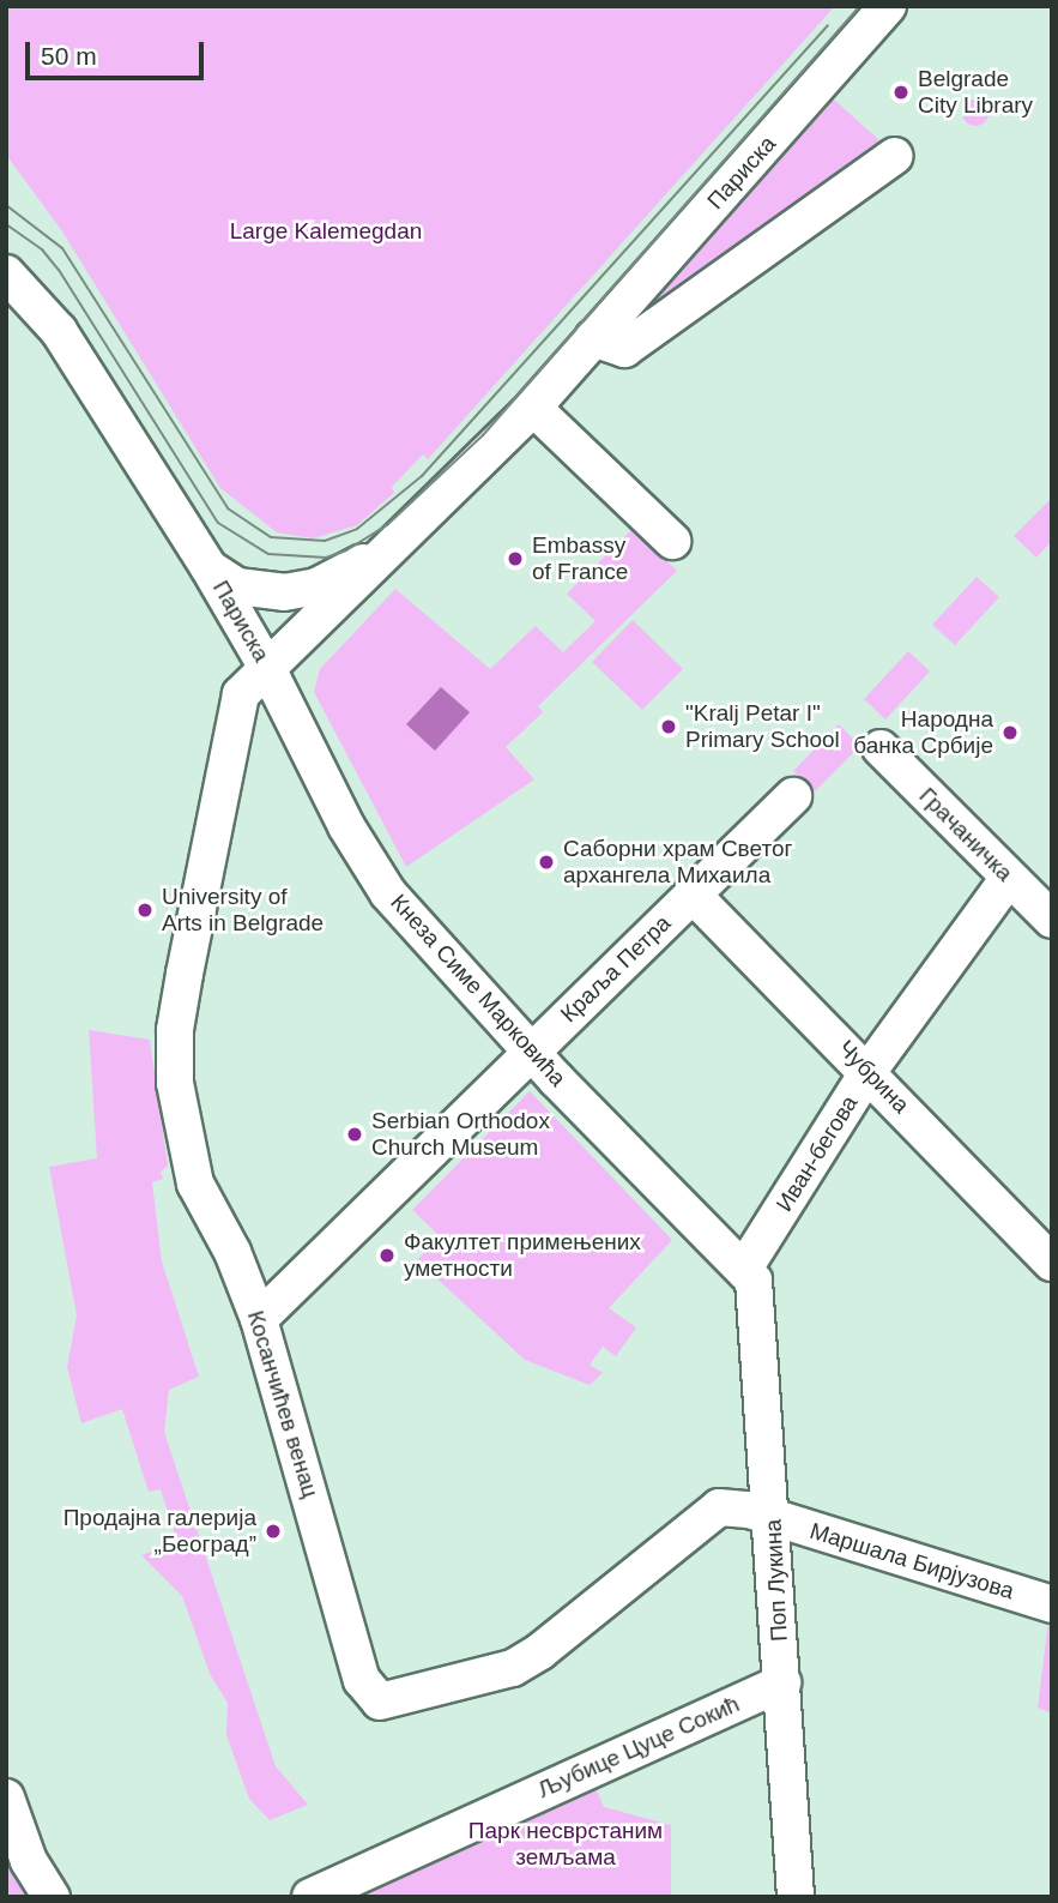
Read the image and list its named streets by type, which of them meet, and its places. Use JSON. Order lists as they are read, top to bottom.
{
  "streets": {
    "street": [
      "Париска",
      "Грачаничка",
      "Краља Петра",
      "Кнеза Симе Марковића",
      "Чубрина",
      "Иван-бегова",
      "Косанчићев венац",
      "Маршала Бирјузова",
      "Поп Лукина",
      "Љубице Цуце Сокић"
    ]
  },
  "crossings": [
    ["Париска", "Кнеза Симе Марковића"],
    ["Париска", "Косанчићев венац"],
    ["Грачаничка", "Иван-бегова"],
    ["Краља Петра", "Кнеза Симе Марковића"],
    ["Краља Петра", "Чубрина"],
    ["Краља Петра", "Косанчићев венац"],
    ["Кнеза Симе Марковића", "Иван-бегова"],
    ["Кнеза Симе Марковића", "Косанчићев венац"],
    ["Кнеза Симе Марковића", "Поп Лукина"],
    ["Чубрина", "Иван-бегова"],
    ["Иван-бегова", "Поп Лукина"],
    ["Косанчићев венац", "Маршала Бирјузова"],
    ["Косанчићев венац", "Поп Лукина"],
    ["Маршала Бирјузова", "Поп Лукина"],
    ["Поп Лукина", "Љубице Цуце Сокић"]
  ],
  "parks": ["Large Kalemegdan", "Парк несврстаним земљама"],
  "places": [
    "Belgrade City Library",
    "Embassy of France",
    "\"Kralj Petar I\" Primary School",
    "Народна банка Србије",
    "Саборни храм Светог архангела Михаила",
    "University of Arts in Belgrade",
    "Serbian Orthodox Church Museum",
    "Факултет примењених уметности",
    "Продајна галерија „Београд”"
  ],
  "scale_bar": "50 m"
}
